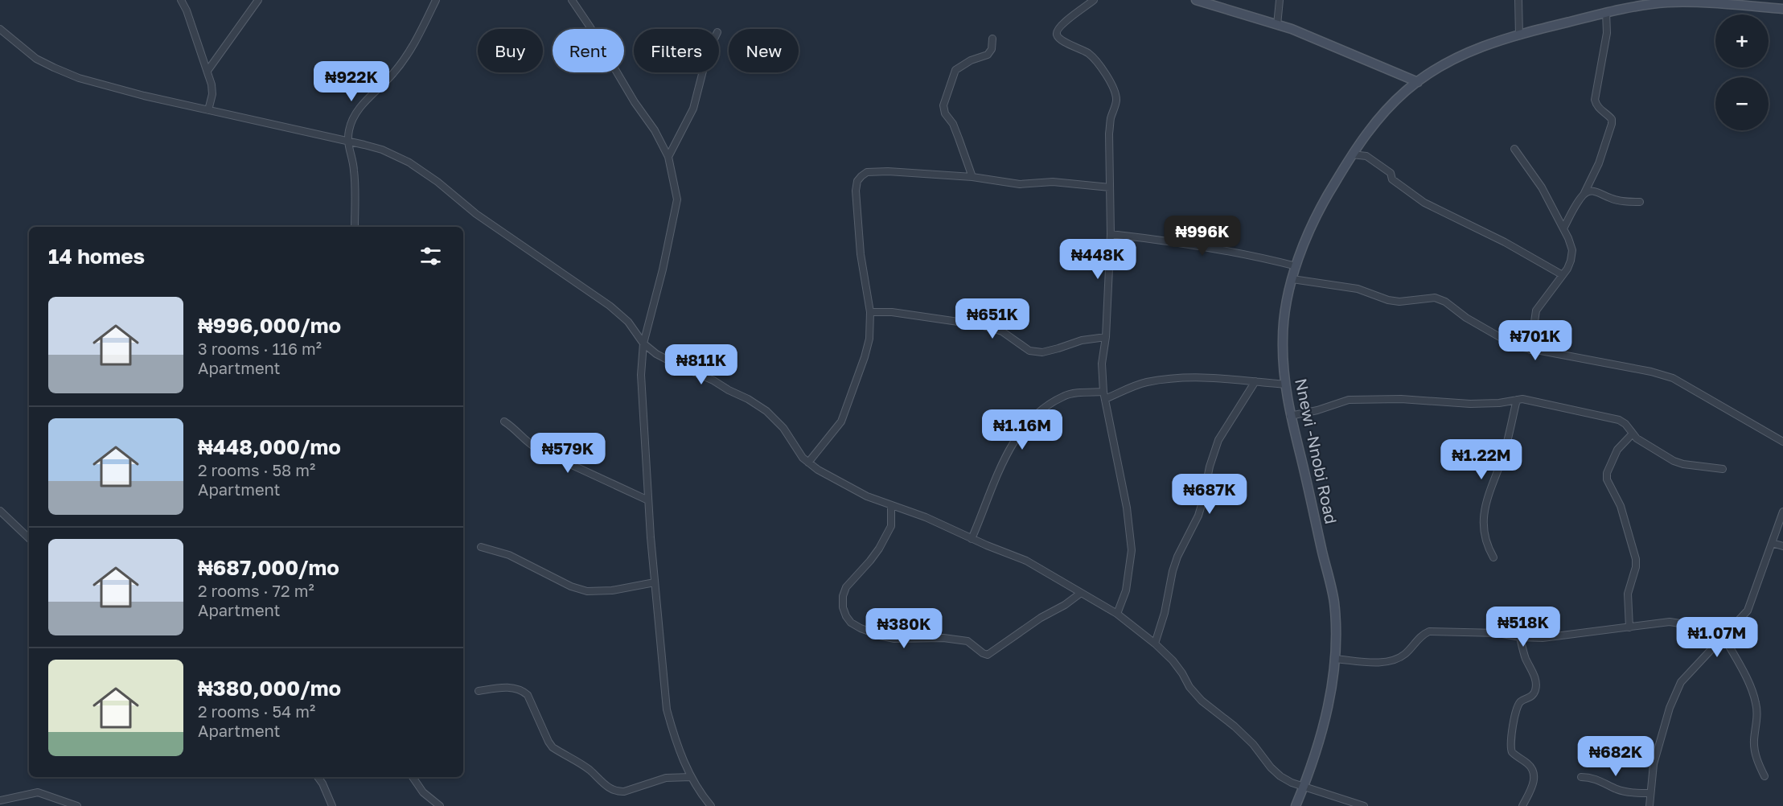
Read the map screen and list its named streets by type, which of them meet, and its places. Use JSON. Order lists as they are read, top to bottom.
{
  "streets": {
    "main road": ["Nnewi -Nnobi Road"]
  },
  "page": {
    "map_buttons": ["+", "−"],
    "chip": [
      "Buy",
      "Rent",
      "Filters",
      "New"
    ],
    "price": [
      "₦922K",
      "₦996K",
      "₦448K",
      "₦651K",
      "₦701K",
      "₦811K",
      "₦1.16M",
      "₦579K",
      "₦1.22M",
      "₦687K",
      "₦518K",
      "₦380K",
      "₦1.07M",
      "₦682K"
    ],
    "heading": "14 homes",
    "list": [
      {
        "name": "₦996,000/mo",
        "note": "3 rooms · 116 m² · Apartment"
      },
      {
        "name": "₦448,000/mo",
        "note": "2 rooms · 58 m² · Apartment"
      },
      {
        "name": "₦687,000/mo",
        "note": "2 rooms · 72 m² · Apartment"
      },
      {
        "name": "₦380,000/mo",
        "note": "2 rooms · 54 m² · Apartment"
      }
    ]
  }
}
